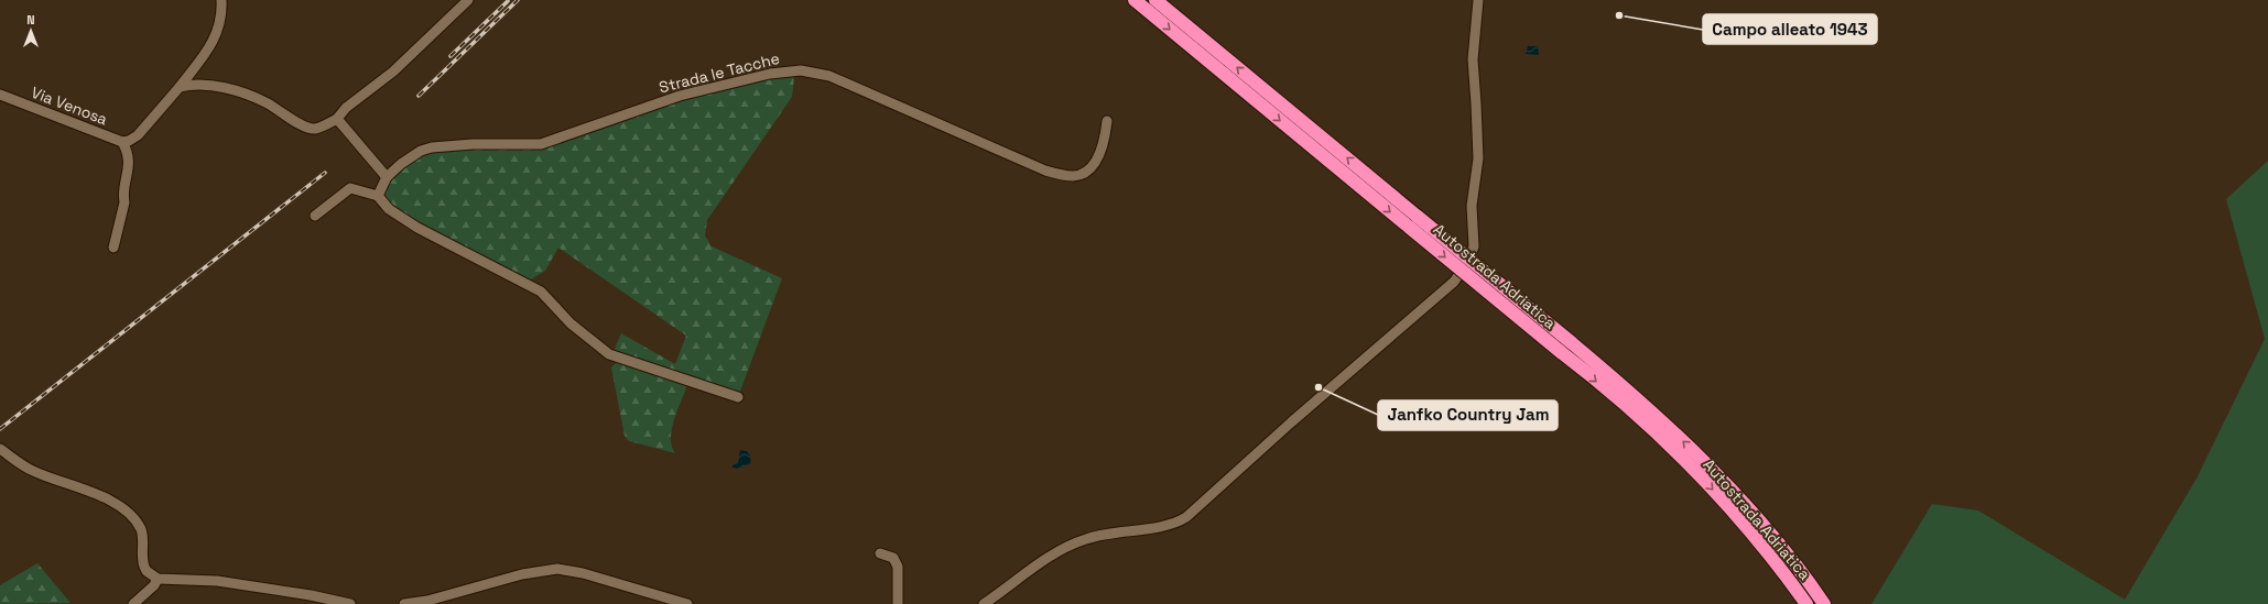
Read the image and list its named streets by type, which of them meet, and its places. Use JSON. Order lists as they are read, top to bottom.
{
  "streets": {
    "highway": ["Autostrada Adriatica"],
    "street": ["Strada le Tacche", "Via Venosa"]
  },
  "places": ["Campo alleato 1943", "Janfko Country Jam"],
  "north": "top"
}
